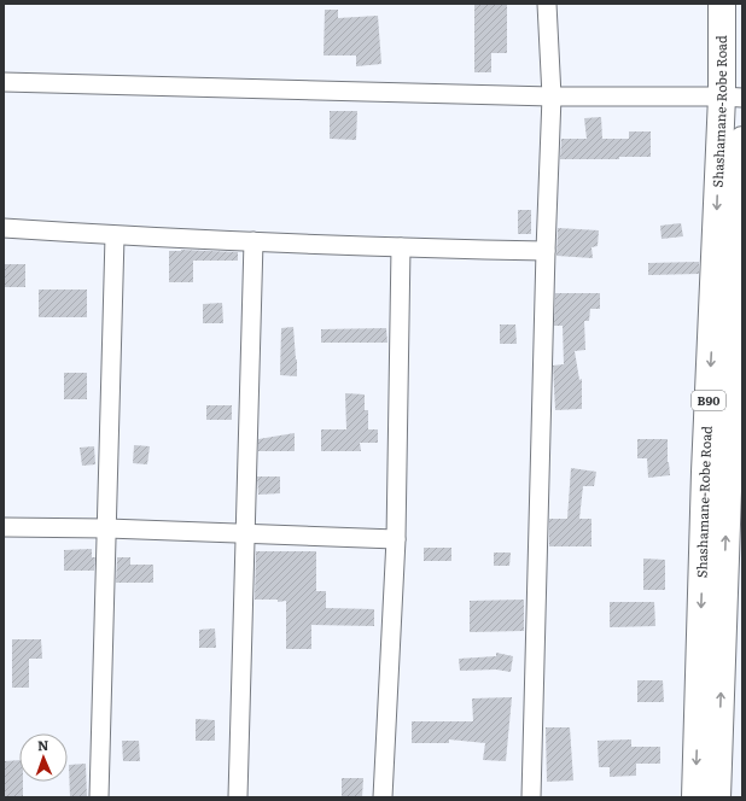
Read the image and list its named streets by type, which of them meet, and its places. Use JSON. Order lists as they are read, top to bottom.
{
  "streets": {
    "main road": ["Shashamane-Robe Road", "B90"]
  },
  "north": "top"
}
